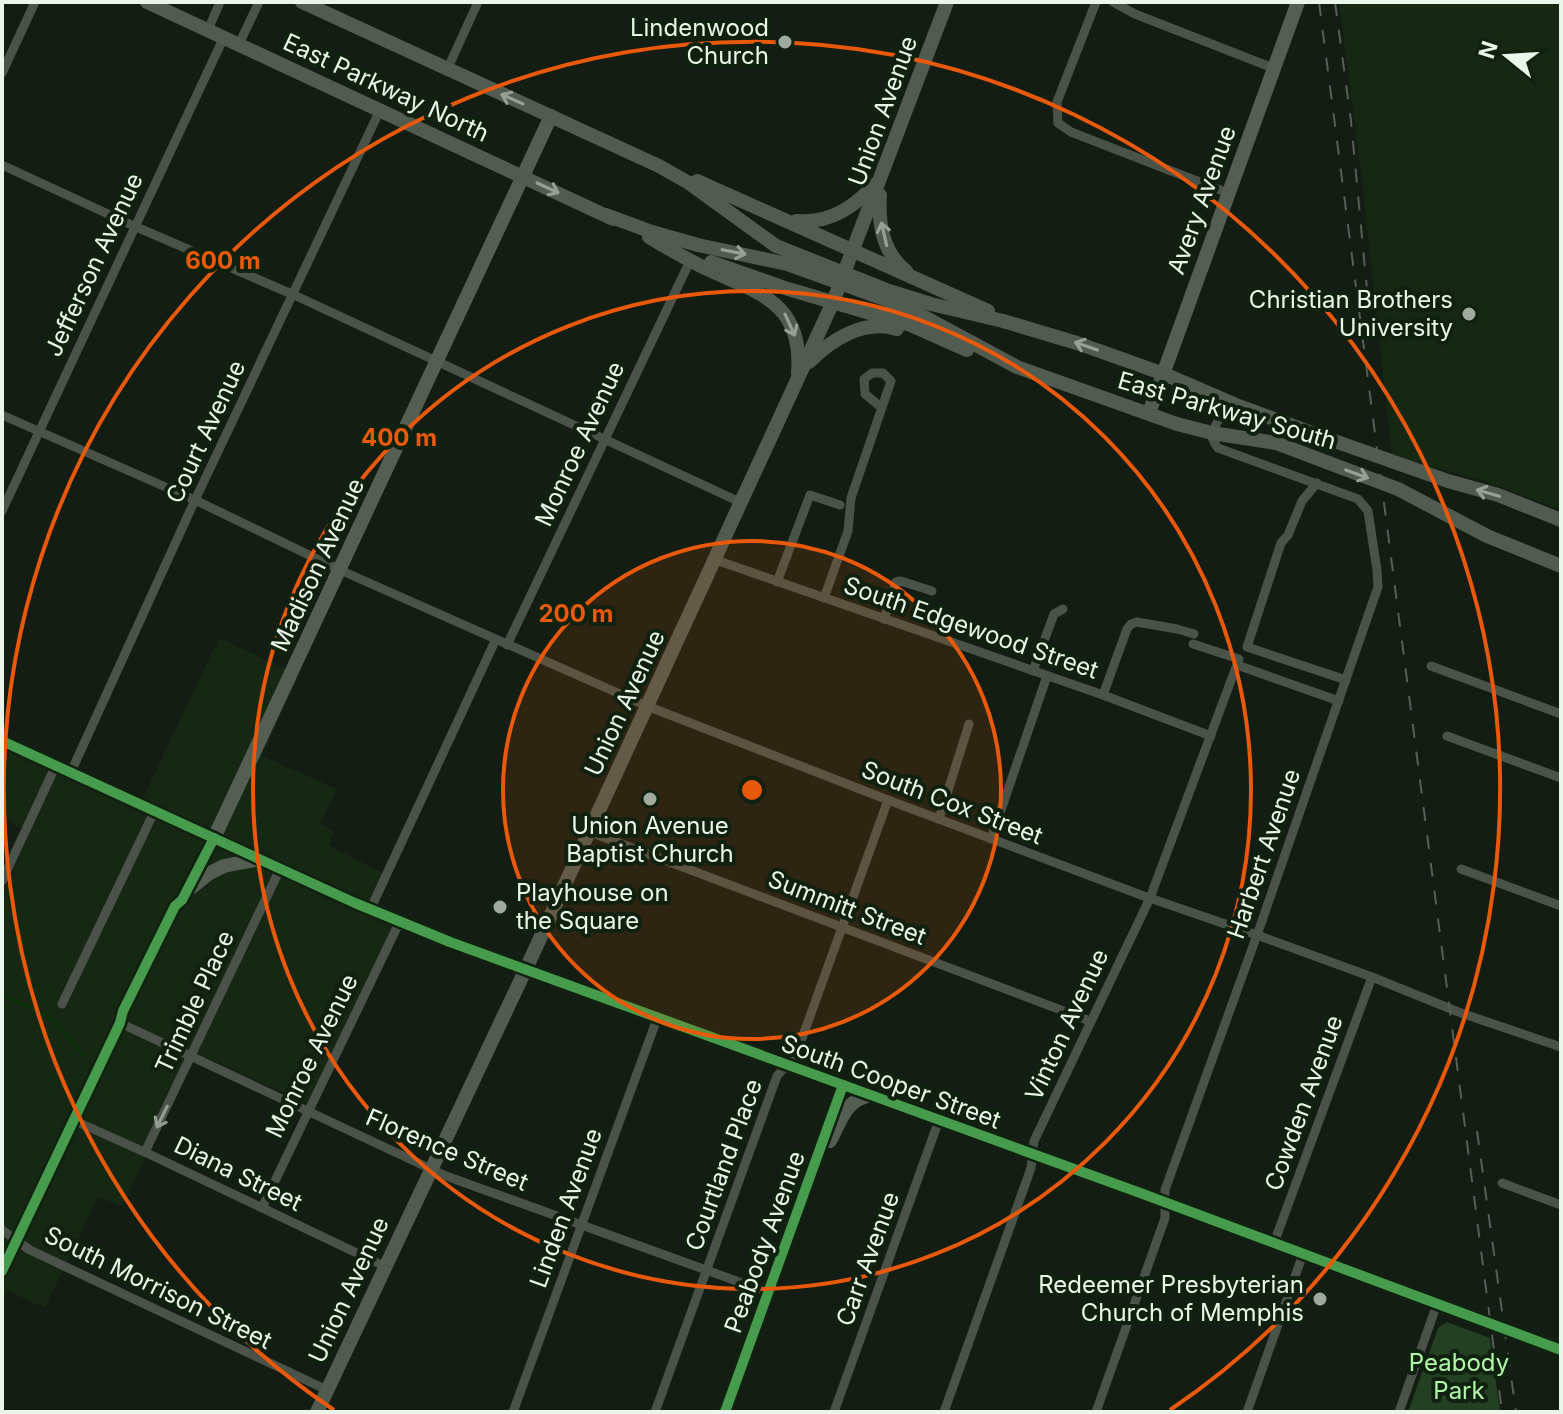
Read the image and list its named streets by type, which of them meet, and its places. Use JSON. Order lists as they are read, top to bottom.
{
  "streets": {
    "main road": ["East Parkway North", "Union Avenue", "East Parkway South"],
    "street": [
      "Avery Avenue",
      "Jefferson Avenue",
      "Court Avenue",
      "Monroe Avenue",
      "Madison Avenue",
      "South Edgewood Street",
      "South Cox Street",
      "Harbert Avenue",
      "Summitt Street",
      "Trimble Place",
      "Vinton Avenue",
      "South Cooper Street",
      "Cowden Avenue",
      "Florence Street",
      "Courtland Place",
      "Diana Street",
      "Linden Avenue",
      "Peabody Avenue",
      "Carr Avenue",
      "South Morrison Street"
    ]
  },
  "crossings": [
    ["East Parkway North", "Jefferson Avenue"],
    ["East Parkway North", "East Parkway South"],
    ["East Parkway North", "Court Avenue"],
    ["East Parkway North", "Madison Avenue"],
    ["Union Avenue", "South Edgewood Street"],
    ["Union Avenue", "South Cox Street"],
    ["Union Avenue", "Summitt Street"],
    ["Union Avenue", "South Cooper Street"],
    ["Union Avenue", "Florence Street"],
    ["Union Avenue", "Diana Street"],
    ["Union Avenue", "South Morrison Street"],
    ["Avery Avenue", "East Parkway South"],
    ["Jefferson Avenue", "South Cox Street"],
    ["East Parkway South", "Harbert Avenue"],
    ["Court Avenue", "South Cox Street"],
    ["Court Avenue", "South Cooper Street"],
    ["Monroe Avenue", "South Cox Street"],
    ["Monroe Avenue", "South Cooper Street"],
    ["Monroe Avenue", "Florence Street"],
    ["Monroe Avenue", "Diana Street"],
    ["Madison Avenue", "South Cox Street"],
    ["Madison Avenue", "South Cooper Street"],
    ["Madison Avenue", "Florence Street"],
    ["Madison Avenue", "Diana Street"],
    ["Madison Avenue", "South Morrison Street"],
    ["South Edgewood Street", "Vinton Avenue"],
    ["South Cox Street", "Harbert Avenue"],
    ["South Cox Street", "Vinton Avenue"],
    ["South Cox Street", "Cowden Avenue"],
    ["South Cox Street", "Courtland Place"],
    ["Harbert Avenue", "South Cooper Street"],
    ["Summitt Street", "Vinton Avenue"],
    ["Summitt Street", "Courtland Place"],
    ["Trimble Place", "South Cooper Street"],
    ["Trimble Place", "Florence Street"],
    ["Trimble Place", "Diana Street"],
    ["Vinton Avenue", "South Cooper Street"],
    ["South Cooper Street", "Cowden Avenue"],
    ["South Cooper Street", "Courtland Place"],
    ["South Cooper Street", "Linden Avenue"],
    ["South Cooper Street", "Peabody Avenue"],
    ["South Cooper Street", "Carr Avenue"],
    ["Florence Street", "Courtland Place"],
    ["Florence Street", "Linden Avenue"],
    ["Florence Street", "Peabody Avenue"]
  ],
  "parks": ["Peabody Park"],
  "places": [
    "Lindenwood Church",
    "Christian Brothers University",
    "Union Avenue Baptist Church",
    "Playhouse on the Square",
    "Redeemer Presbyterian Church of Memphis"
  ],
  "north": "left",
  "rings": ["600 m", "400 m", "200 m"]
}
